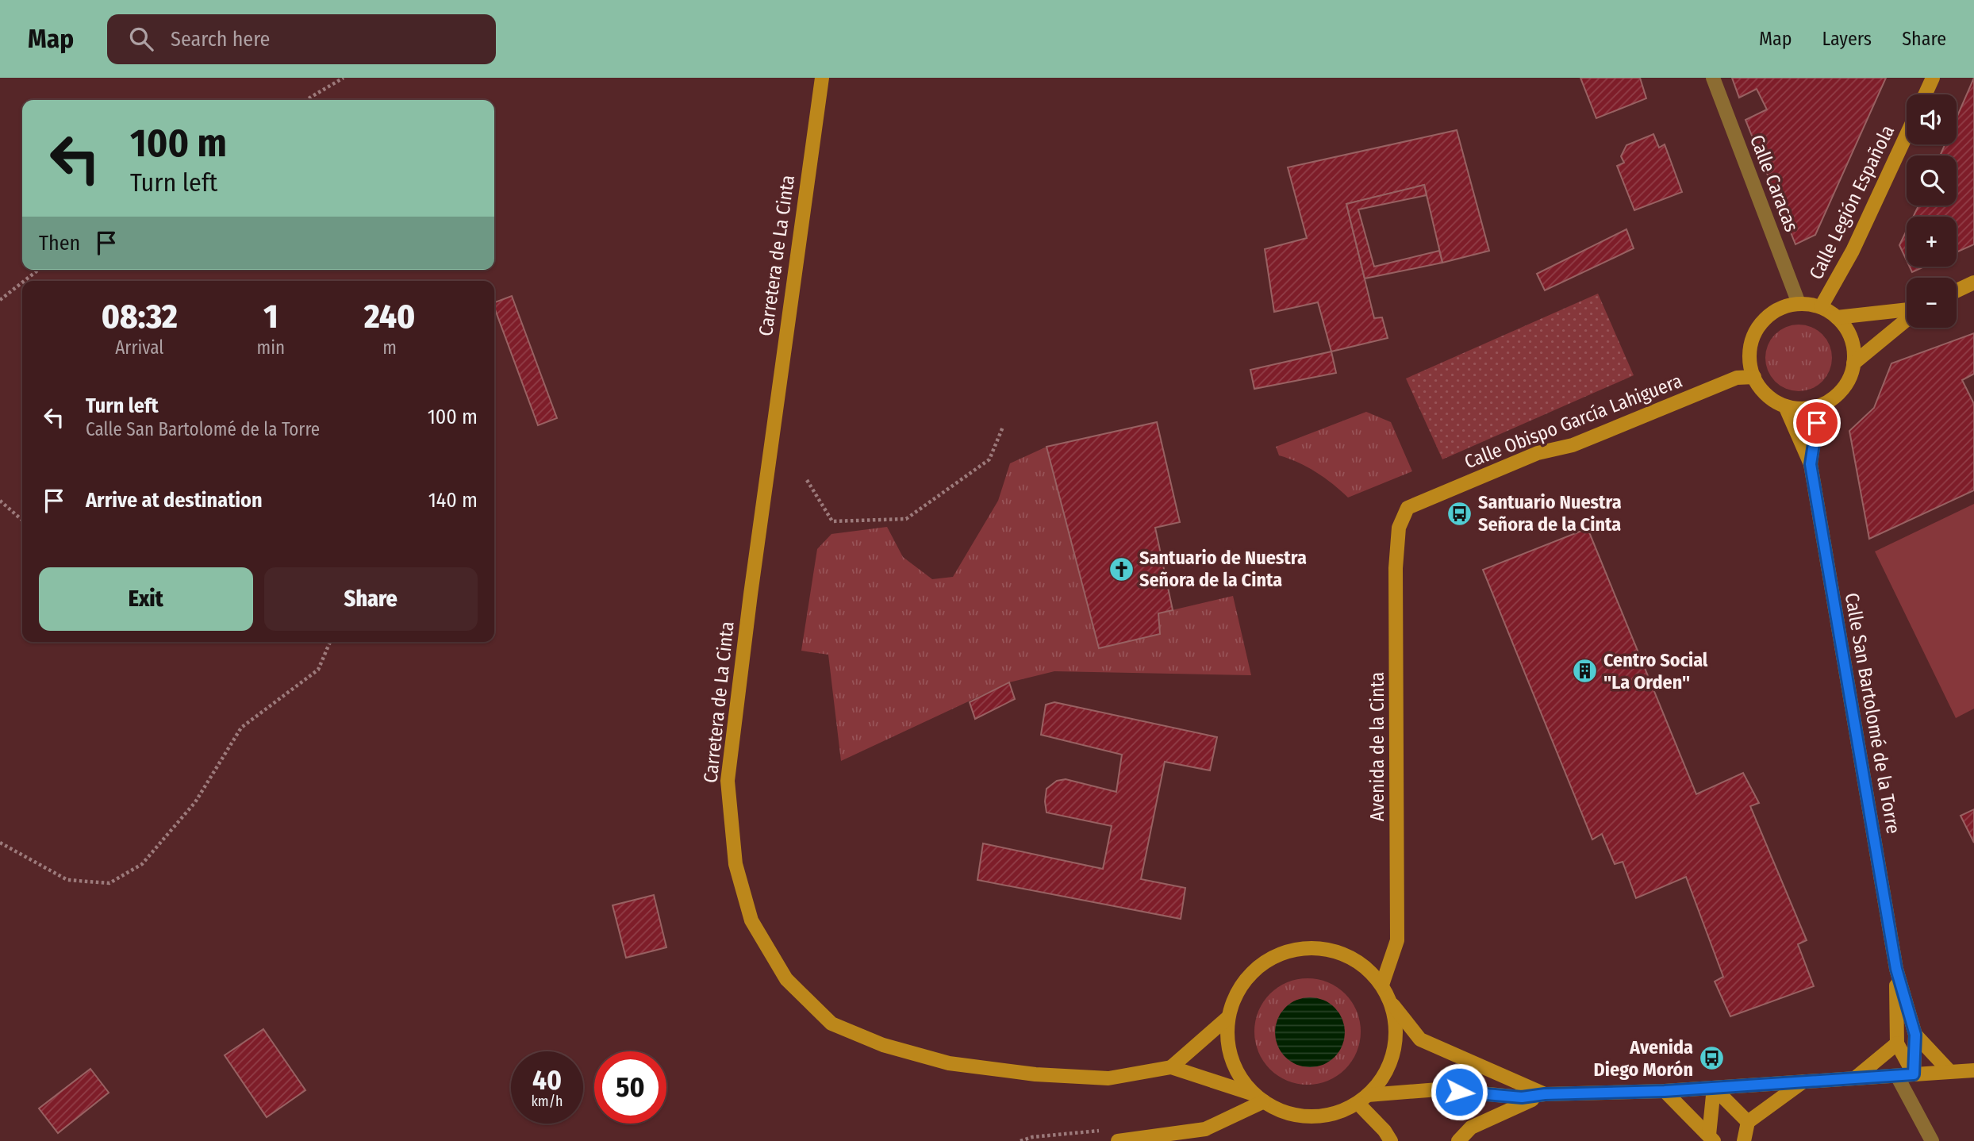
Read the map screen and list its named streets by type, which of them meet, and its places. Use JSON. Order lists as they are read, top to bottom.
{
  "streets": {
    "street": [
      "Calle Caracas",
      "Calle Legión Española",
      "Carretera de La Cinta",
      "Calle Obispo García Lahiguera",
      "Calle San Bartolomé de la Torre",
      "Avenida de la Cinta"
    ]
  },
  "crossings": [
    ["Calle Caracas", "Calle Legión Española"],
    ["Calle Caracas", "Calle Obispo García Lahiguera"],
    ["Calle Caracas", "Calle San Bartolomé de la Torre"],
    ["Calle Legión Española", "Calle Obispo García Lahiguera"],
    ["Calle Legión Española", "Calle San Bartolomé de la Torre"],
    ["Carretera de La Cinta", "Avenida de la Cinta"],
    ["Calle Obispo García Lahiguera", "Calle San Bartolomé de la Torre"],
    ["Calle Obispo García Lahiguera", "Avenida de la Cinta"]
  ],
  "places": {
    "bus stop": ["Santuario Nuestra Señora de la Cinta", "Avenida Diego Morón"],
    "church": ["Santuario de Nuestra Señora de la Cinta"],
    "building": ["Centro Social \"La Orden\""]
  },
  "page": {
    "header": "Map",
    "search": "Search here",
    "nav": ["Map", "Layers", "Share"],
    "map_buttons": ["+", "−"],
    "turn": ["100 m", "Turn left"],
    "then": "Then",
    "eta": [
      "08:32",
      "Arrival",
      "1",
      "min",
      "240",
      "m"
    ],
    "list": [
      {
        "name": "Turn left",
        "note": "Calle San Bartolomé de la Torre",
        "value": "100 m"
      },
      {
        "name": "Arrive at destination",
        "value": "140 m"
      }
    ],
    "buttons": ["Exit", "Share"],
    "speed": "40 km/h",
    "limit": "50"
  }
}
